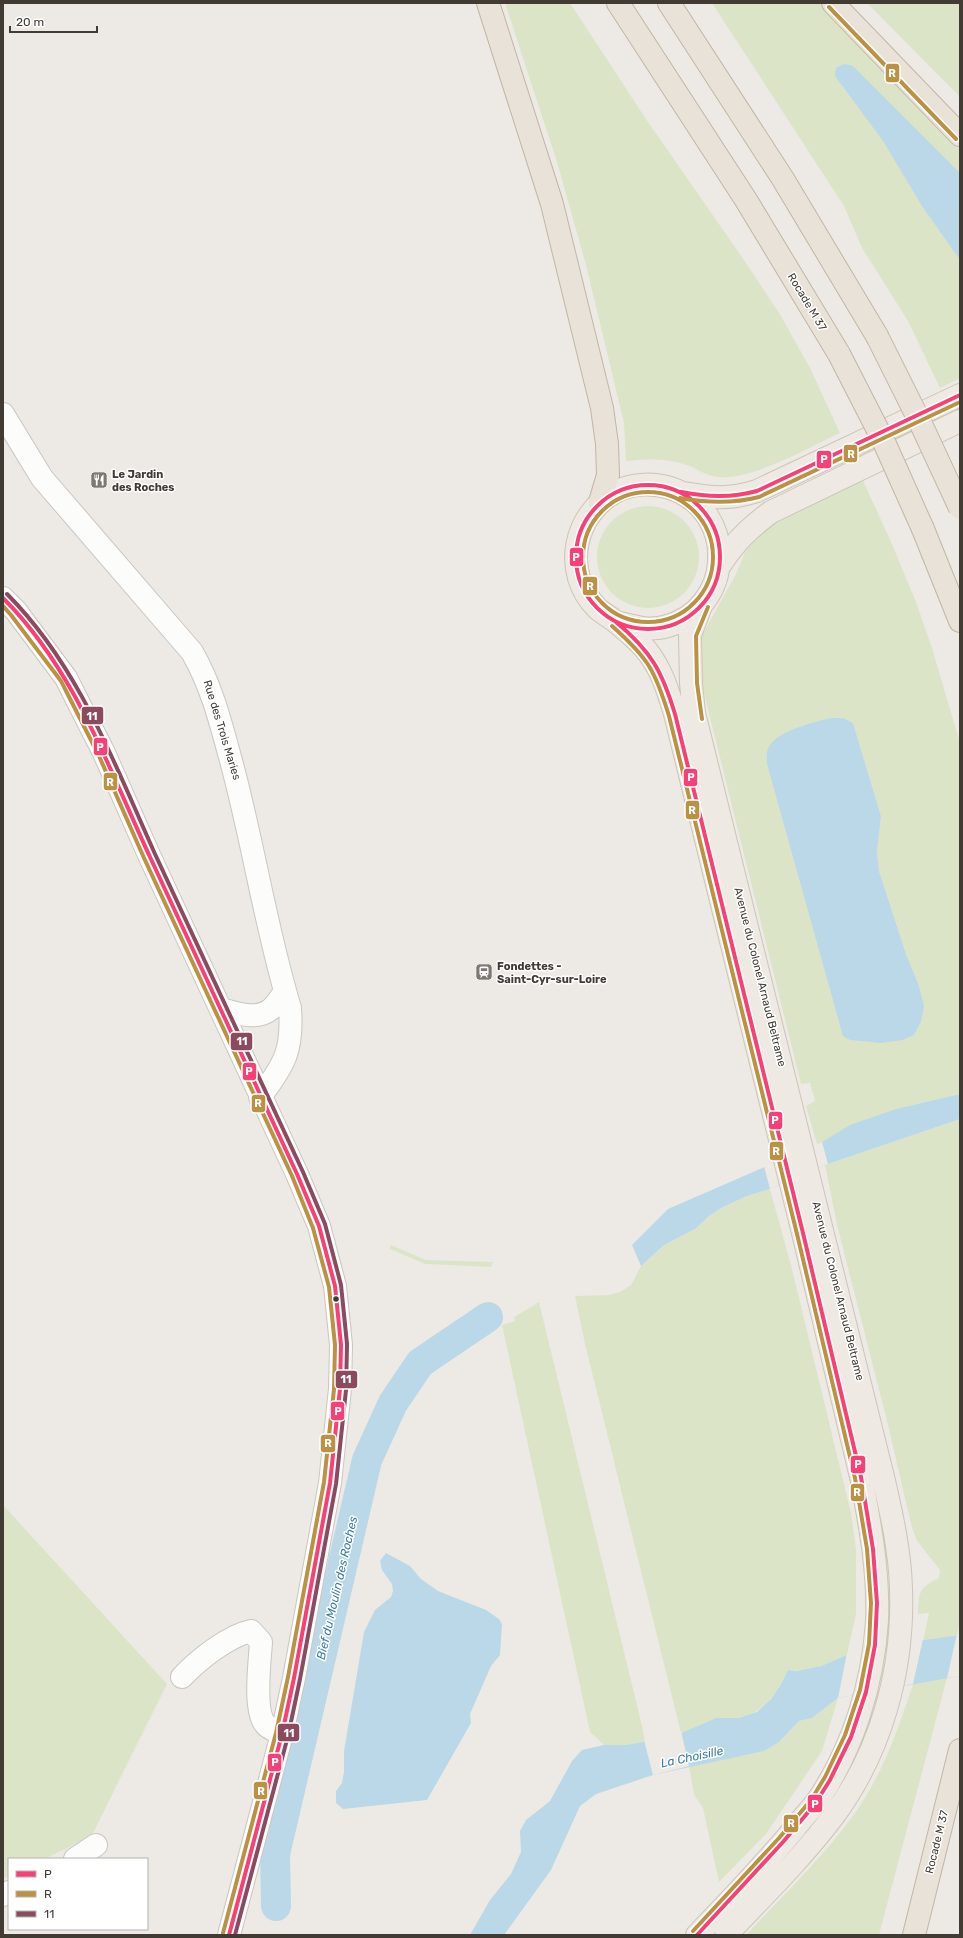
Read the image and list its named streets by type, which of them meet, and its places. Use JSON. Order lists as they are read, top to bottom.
{
  "streets": {
    "highway": ["Rocade M 37"],
    "main road": ["Avenue du Colonel Arnaud Beltrame"],
    "street": ["Rue des Trois Maries"]
  },
  "water": ["Bief du Moulin des Roches", "La Choisille"],
  "places": {
    "restaurant": ["Le Jardin des Roches"],
    "station": ["Fondettes - Saint-Cyr-sur-Loire"]
  },
  "lines": ["transit line R", "transit line P", "transit line 11"],
  "legend": ["P", "R", "11"],
  "scale_bar": "20 m"
}
